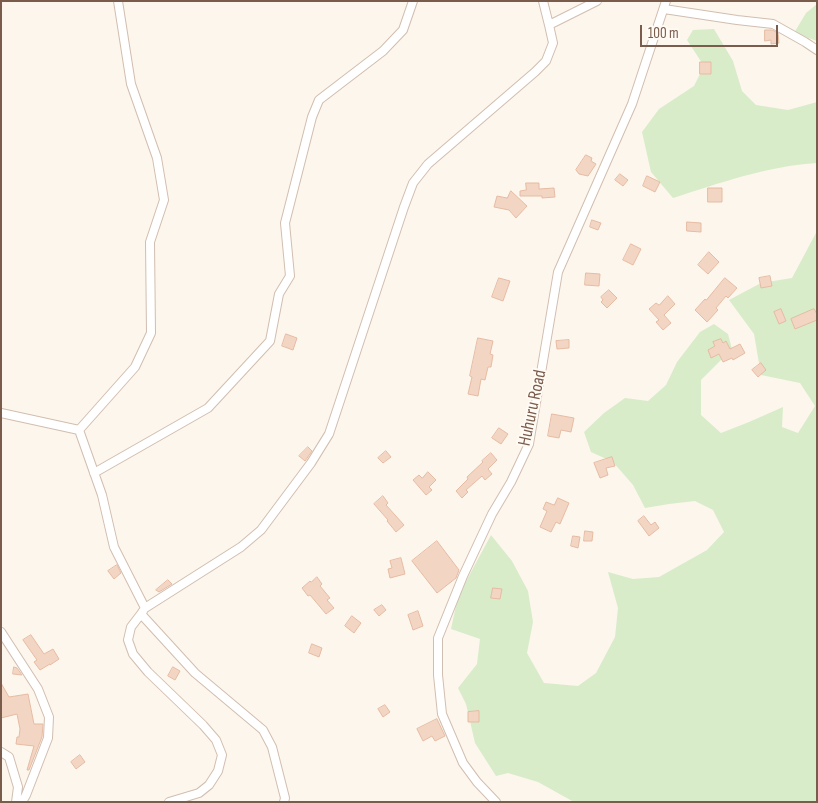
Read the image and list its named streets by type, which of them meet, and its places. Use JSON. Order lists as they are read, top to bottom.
{
  "streets": {
    "street": ["Huhuru Road"]
  },
  "scale_bar": "100 m"
}
